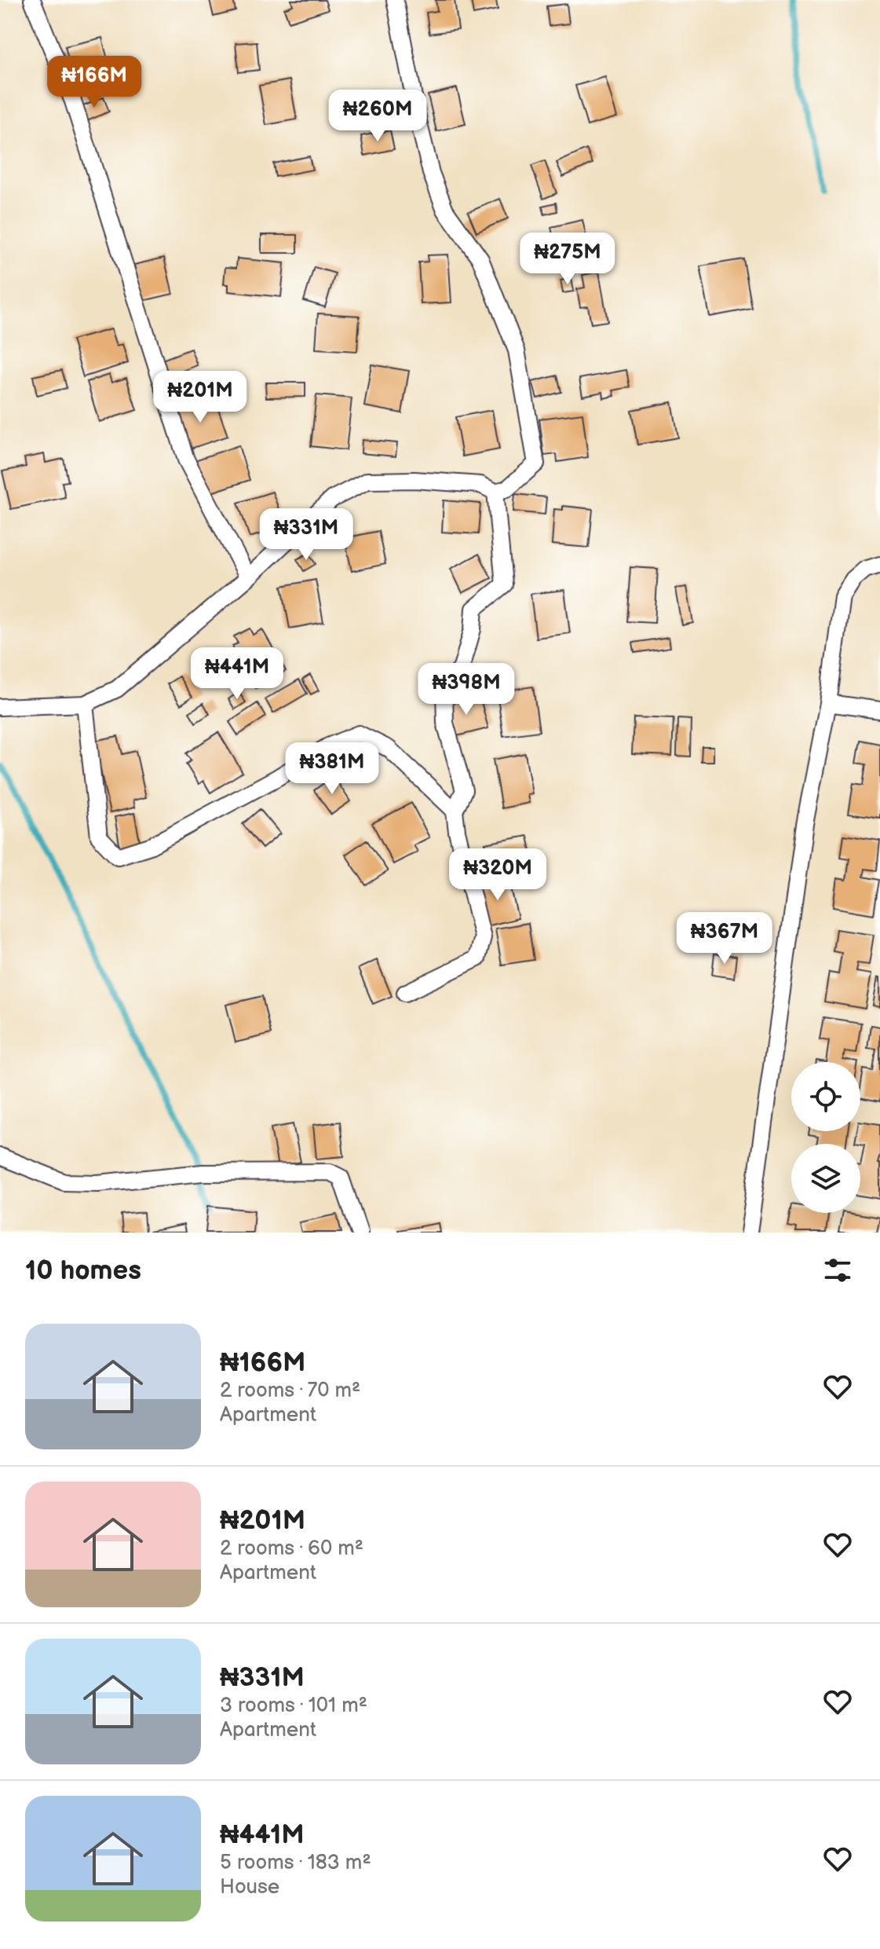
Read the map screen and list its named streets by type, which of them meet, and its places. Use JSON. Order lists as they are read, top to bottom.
{
  "page": {
    "price": [
      "₦166M",
      "₦260M",
      "₦275M",
      "₦201M",
      "₦331M",
      "₦441M",
      "₦398M",
      "₦381M",
      "₦320M",
      "₦367M"
    ],
    "heading": "10 homes",
    "list": [
      {
        "name": "₦166M",
        "note": "2 rooms · 70 m² · Apartment"
      },
      {
        "name": "₦201M",
        "note": "2 rooms · 60 m² · Apartment"
      },
      {
        "name": "₦331M",
        "note": "3 rooms · 101 m² · Apartment"
      },
      {
        "name": "₦441M",
        "note": "5 rooms · 183 m² · House"
      }
    ]
  }
}
